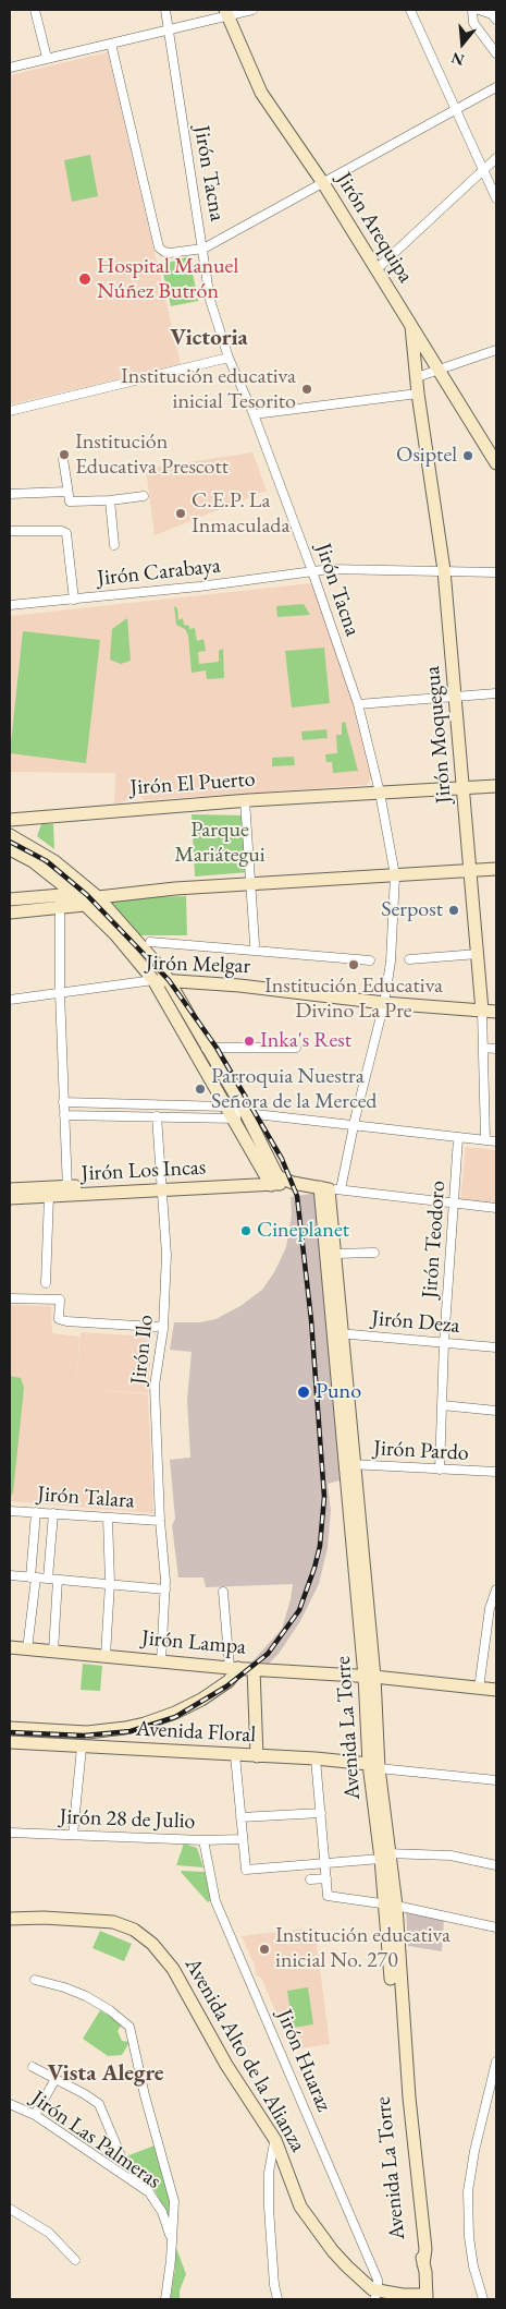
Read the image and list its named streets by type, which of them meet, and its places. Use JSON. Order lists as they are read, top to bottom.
{
  "streets": {
    "street": [
      "Jirón Tacna",
      "Jirón Arequipa",
      "Jirón Carabaya",
      "Jirón Moquegua",
      "Jirón El Puerto",
      "Jirón Melgar",
      "Jirón Los Incas",
      "Jirón Teodoro",
      "Jirón Deza",
      "Jirón Ilo",
      "Jirón Pardo",
      "Jirón Talara",
      "Jirón Lampa",
      "Avenida La Torre",
      "Avenida Floral",
      "Jirón 28 de Julio",
      "Avenida Alto de la Alianza",
      "Jirón Huaraz",
      "Jirón Las Palmeras"
    ]
  },
  "crossings": [
    ["Jirón Tacna", "Jirón Carabaya"],
    ["Jirón Tacna", "Jirón El Puerto"],
    ["Jirón Tacna", "Jirón Melgar"],
    ["Jirón Tacna", "Jirón Los Incas"],
    ["Jirón Tacna", "Avenida La Torre"],
    ["Jirón Arequipa", "Jirón Moquegua"],
    ["Jirón Carabaya", "Jirón Moquegua"],
    ["Jirón Moquegua", "Jirón El Puerto"],
    ["Jirón Moquegua", "Jirón Melgar"],
    ["Jirón Los Incas", "Jirón Ilo"],
    ["Jirón Los Incas", "Avenida La Torre"],
    ["Jirón Teodoro", "Jirón Deza"],
    ["Jirón Teodoro", "Jirón Pardo"],
    ["Jirón Deza", "Avenida La Torre"],
    ["Jirón Ilo", "Jirón Talara"],
    ["Jirón Ilo", "Jirón Lampa"],
    ["Jirón Pardo", "Avenida La Torre"],
    ["Jirón Lampa", "Avenida La Torre"],
    ["Jirón Lampa", "Avenida Floral"],
    ["Avenida La Torre", "Avenida Floral"],
    ["Jirón 28 de Julio", "Jirón Huaraz"],
    ["Avenida Alto de la Alianza", "Jirón Huaraz"]
  ],
  "districts": ["Victoria", "Vista Alegre"],
  "parks": ["Parque Mariátegui"],
  "places": [
    "Hospital Manuel Núñez Butrón",
    "Institución educativa inicial Tesorito",
    "Institución Educativa Prescott",
    "Osiptel",
    "C.E.P. La Inmaculada",
    "Serpost",
    "Institución Educativa Divino La Pre",
    "Inka's Rest",
    "Parroquia Nuestra Señora de la Merced",
    "Cineplanet",
    "Puno",
    "Institución educativa inicial No. 270"
  ],
  "north": "bottom"
}
